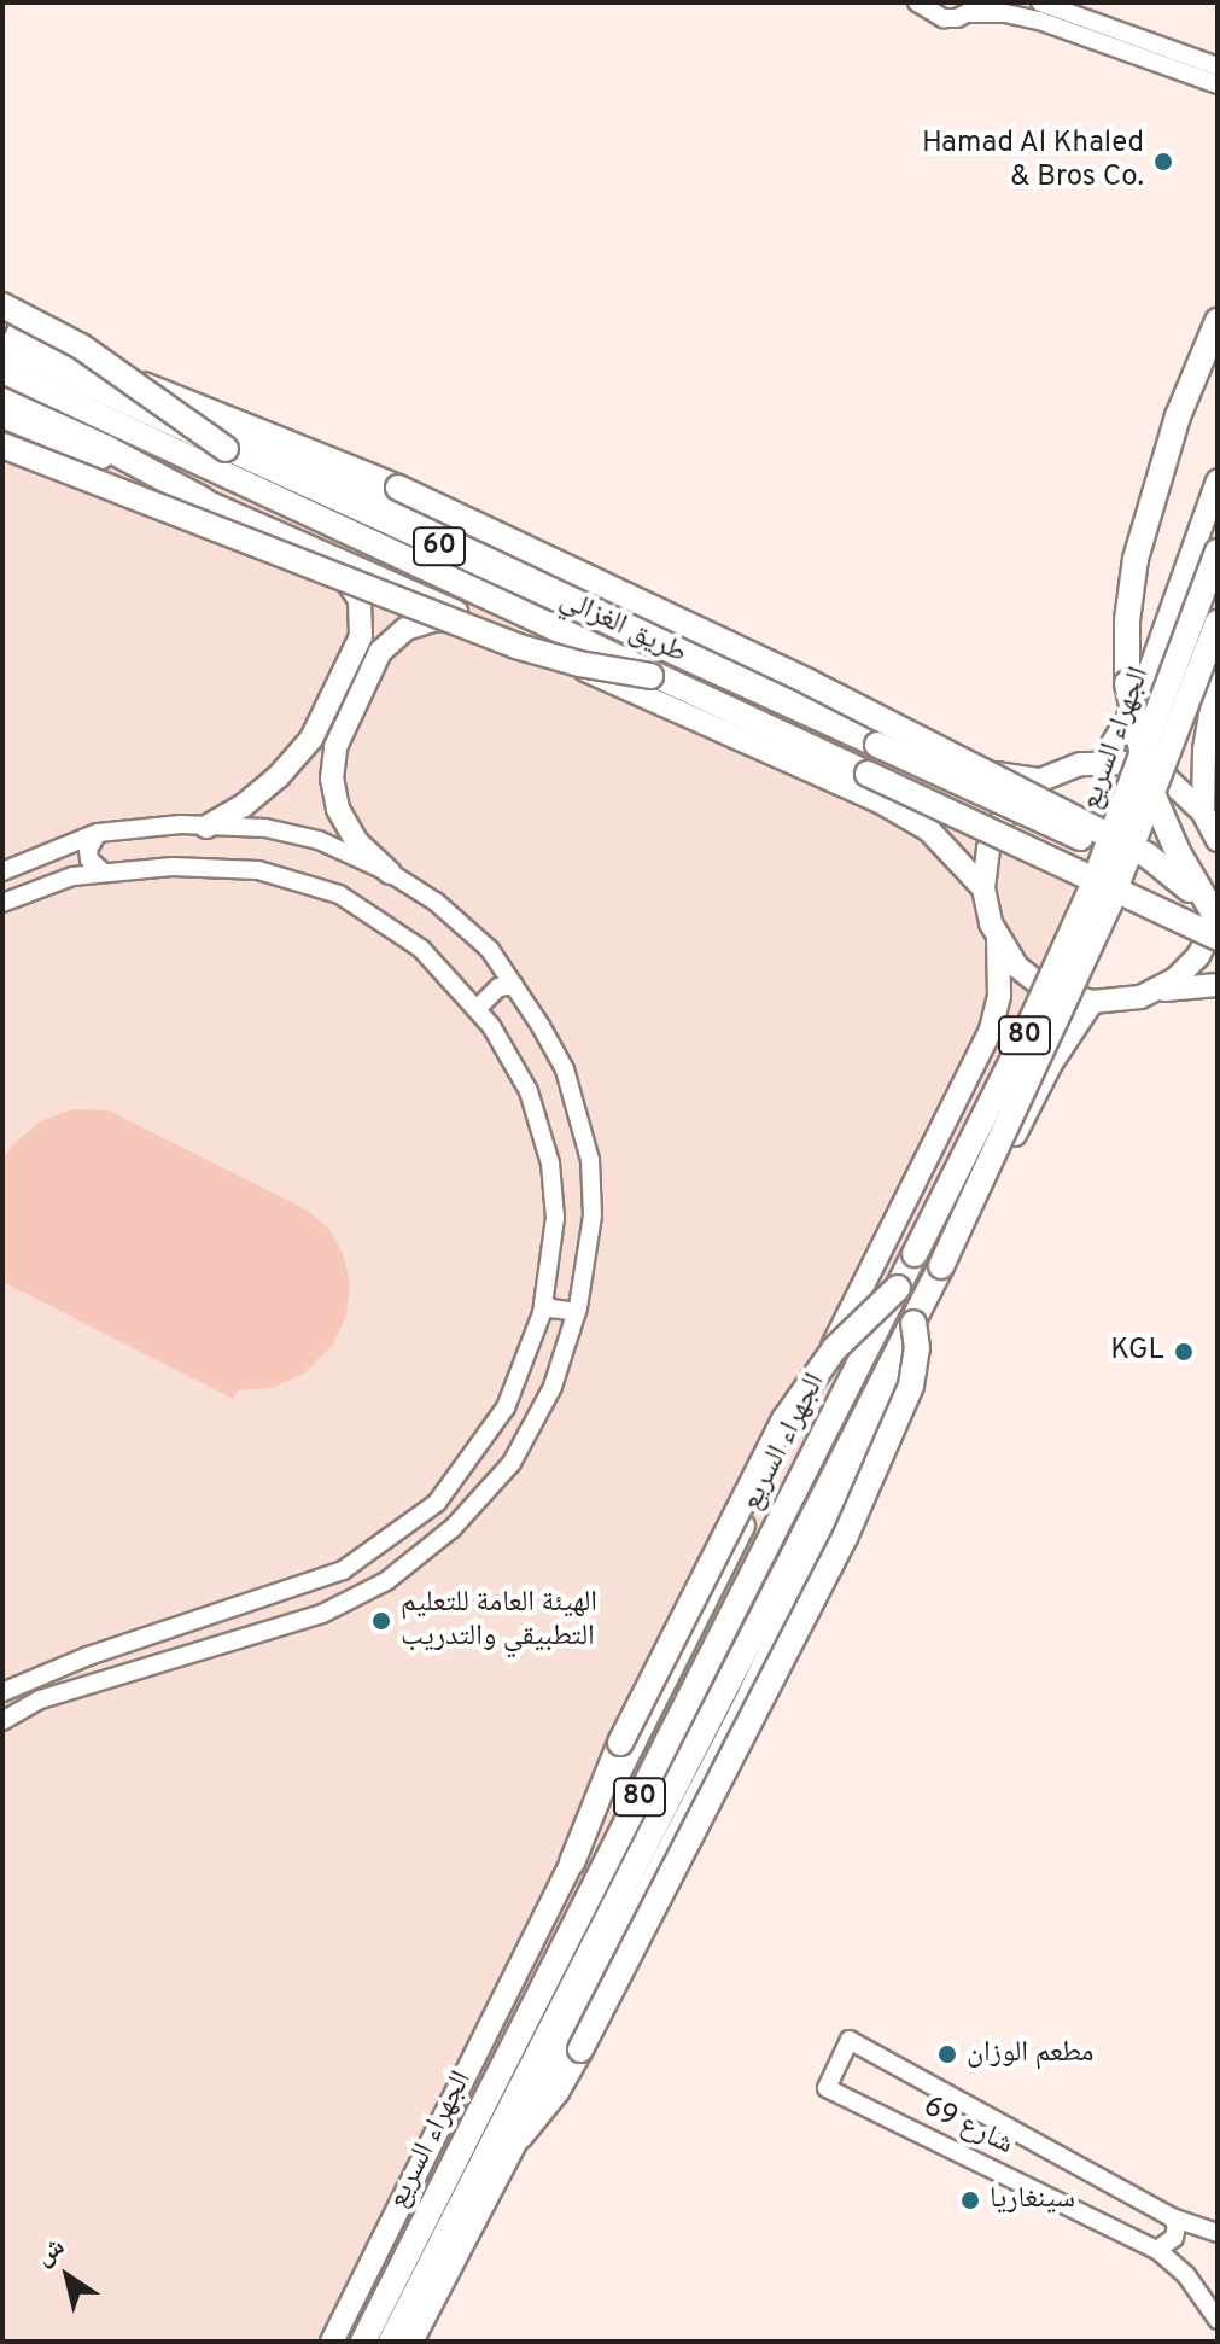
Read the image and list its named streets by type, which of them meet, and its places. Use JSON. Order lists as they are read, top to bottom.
{
  "streets": {
    "highway": [
      "60",
      "طريق الغزالي",
      "الجهراء السريع",
      "80"
    ],
    "street": ["شارع 69"]
  },
  "places": [
    "Hamad Al Khaled & Bros Co.",
    "KGL",
    "الهيئة العامة للتعليم التطبيقي والتدريب",
    "مطعم الوزان",
    "سينغاريا"
  ],
  "north": "top left"
}
